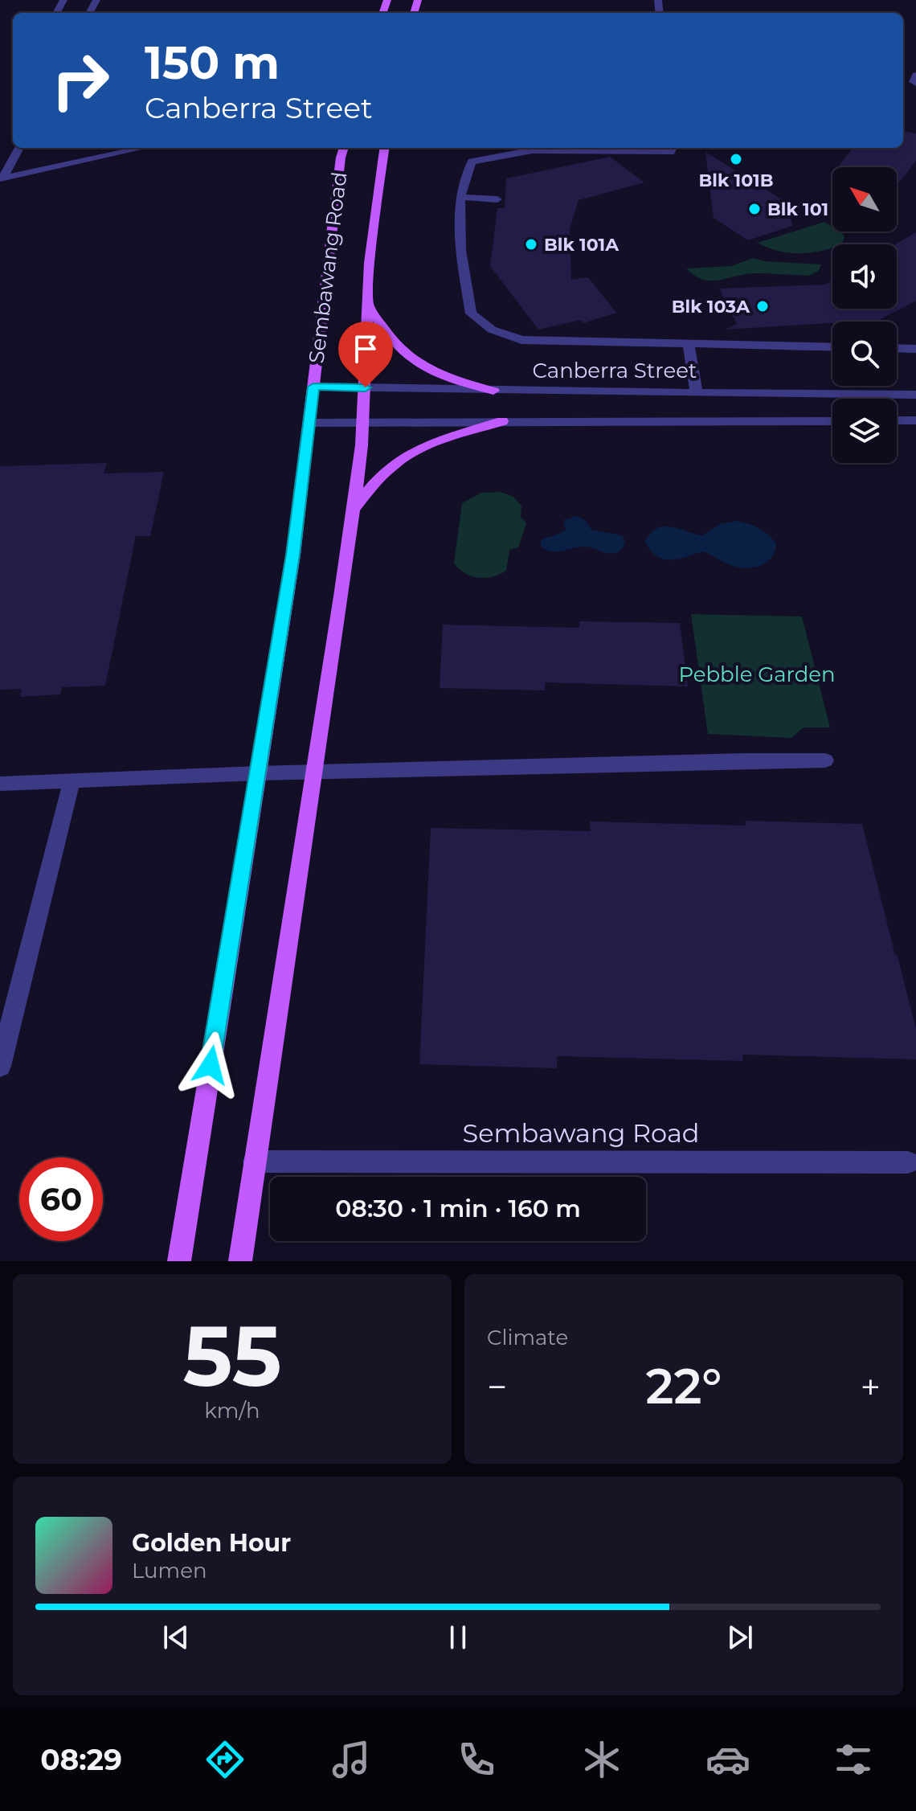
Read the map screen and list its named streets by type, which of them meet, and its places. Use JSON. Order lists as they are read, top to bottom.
{
  "streets": {
    "main road": ["Sembawang Road"],
    "street": ["Canberra Street"]
  },
  "crossings": [
    ["Sembawang Road", "Canberra Street"]
  ],
  "parks": ["Pebble Garden"],
  "places": [
    "Blk 101B",
    "Blk 101",
    "Blk 101A",
    "Blk 103A"
  ],
  "north": "top left",
  "page": {
    "turn": ["150 m", "Canberra Street"],
    "limit": "60",
    "trip": "08:30 · 1 min · 160 m",
    "tile": [
      ["55", "km/h"],
      "Climate"
    ],
    "heat": ["−", "22°", "+"],
    "song": ["Golden Hour", "Lumen"],
    "tabs": "08:29"
  }
}
